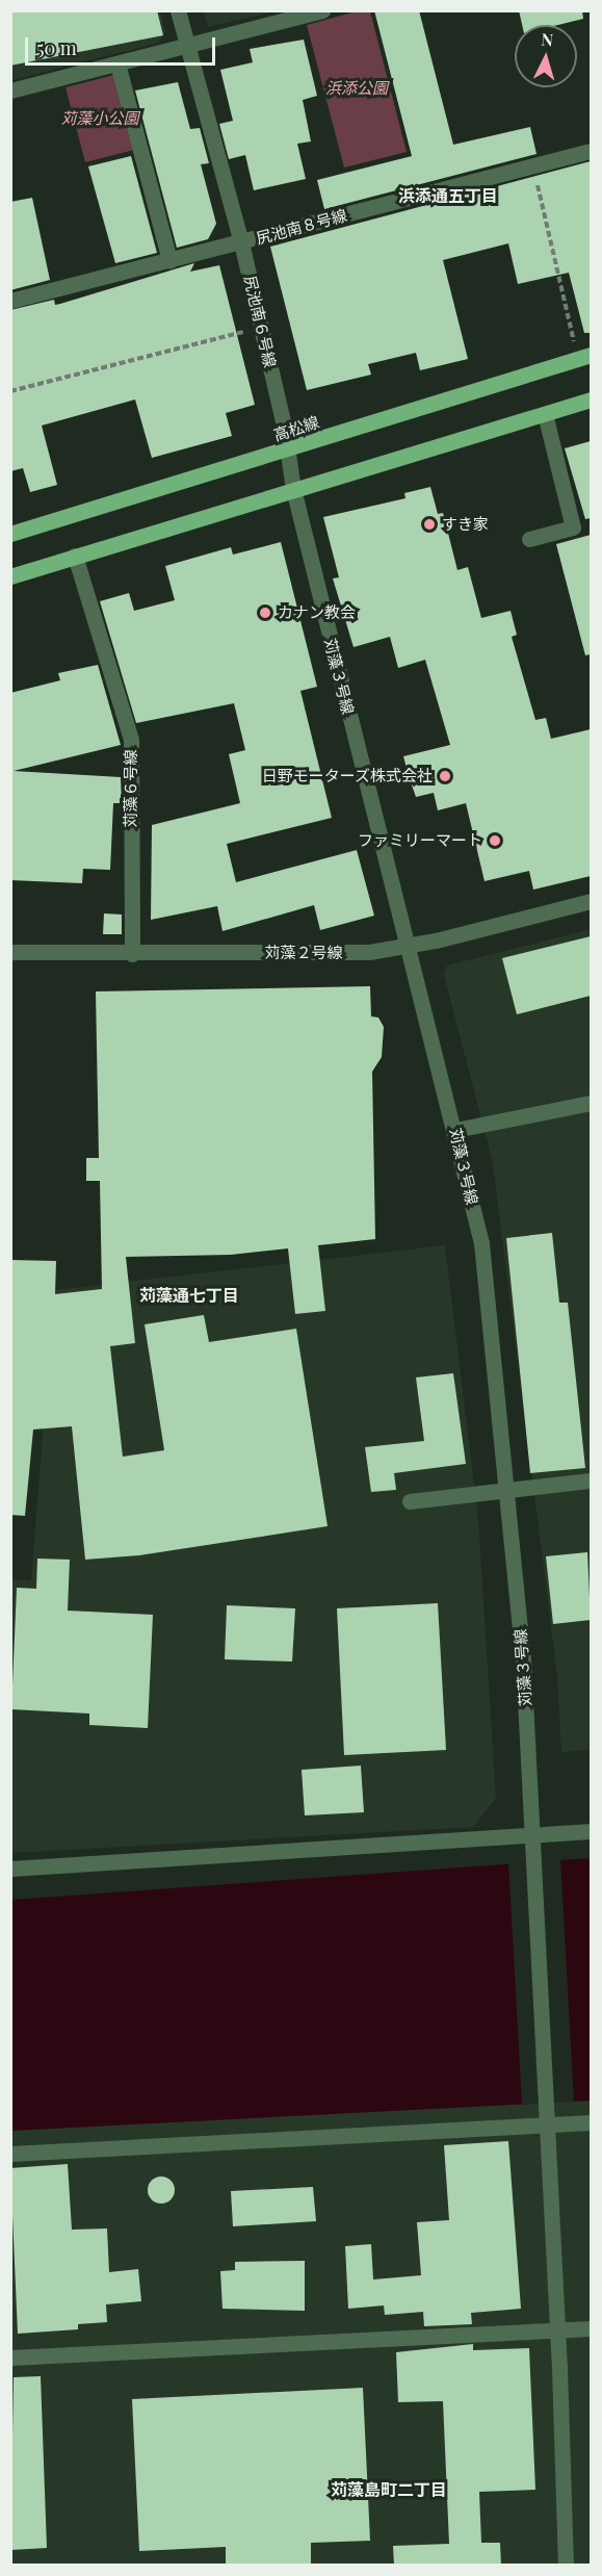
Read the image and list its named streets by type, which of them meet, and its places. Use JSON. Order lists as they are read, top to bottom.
{
  "streets": {
    "main road": ["高松線"],
    "street": [
      "尻池南８号線",
      "尻池南６号線",
      "苅藻３号線",
      "苅藻６号線",
      "苅藻２号線"
    ]
  },
  "crossings": [
    ["尻池南８号線", "尻池南６号線"],
    ["尻池南６号線", "高松線"],
    ["尻池南６号線", "苅藻３号線"],
    ["苅藻３号線", "苅藻２号線"],
    ["苅藻６号線", "苅藻２号線"]
  ],
  "districts": ["浜添通五丁目", "苅藻通七丁目", "苅藻島町二丁目"],
  "parks": ["浜添公園", "苅藻小公園"],
  "places": [
    "すき家",
    "カナン教会",
    "日野モーターズ株式会社",
    "ファミリーマート"
  ],
  "scale_bar": "50 m",
  "north": "top"
}
